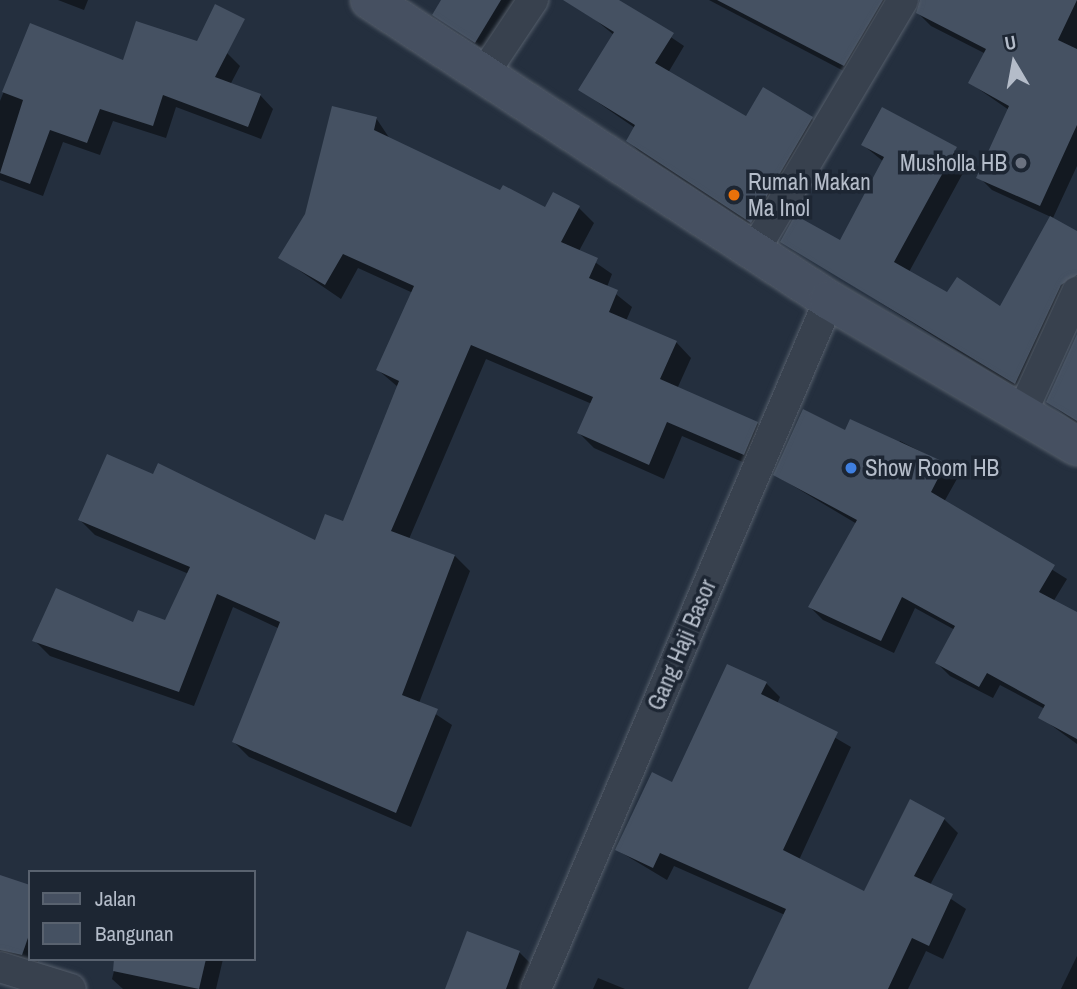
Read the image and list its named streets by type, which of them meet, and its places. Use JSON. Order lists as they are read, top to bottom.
{
  "streets": {
    "street": ["Gang Haji Basor"]
  },
  "places": ["Musholla HB", "Rumah Makan Ma Inol", "Show Room HB"],
  "legend": ["Jalan", "Bangunan"],
  "north": "top"
}
